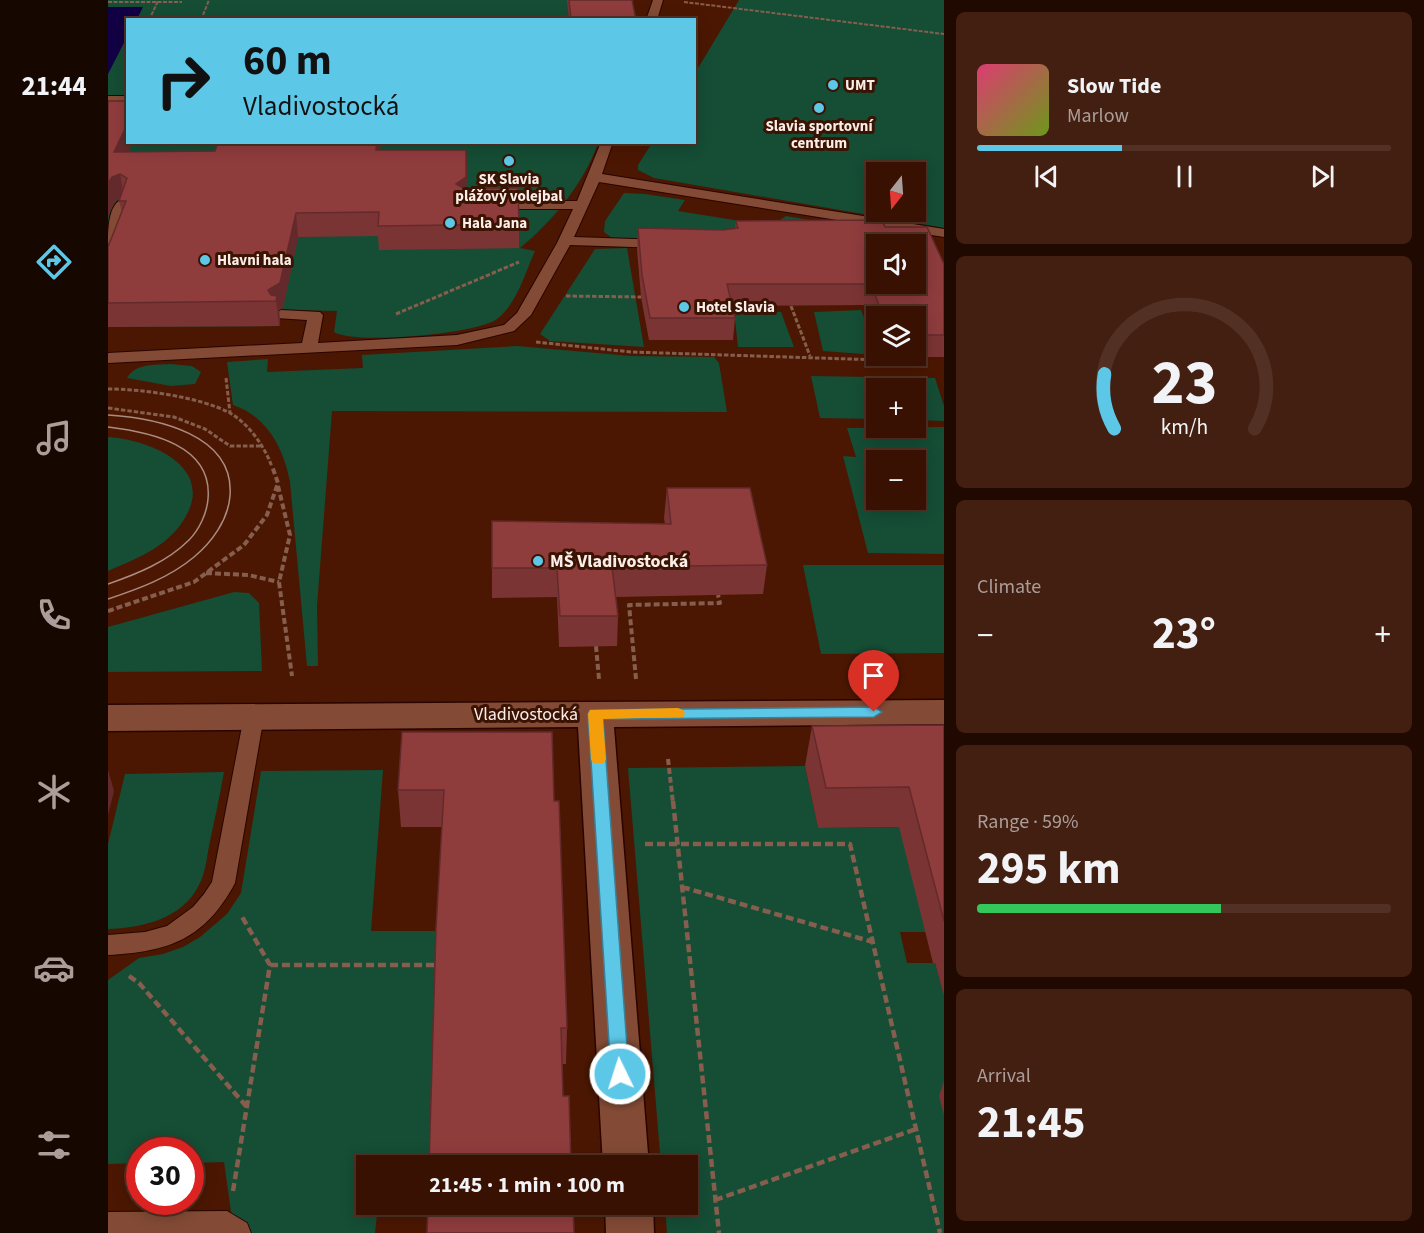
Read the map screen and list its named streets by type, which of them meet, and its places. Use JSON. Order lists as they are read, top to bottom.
{
  "streets": {
    "street": ["Vladivostocká"]
  },
  "places": [
    "UMT",
    "Slavia sportovní centrum",
    "SK Slavia plážový volejbal",
    "Hala Jana",
    "Hlavni hala",
    "Hotel Slavia",
    "MŠ Vladivostocká"
  ],
  "north": "bottom",
  "page": {
    "tabs": "21:44",
    "turn": ["60 m", "Vladivostocká"],
    "song": ["Slow Tide", "Marlow"],
    "map_buttons": ["+", "−"],
    "tile": [
      "Climate",
      ["Range · 59%", "295 km"],
      ["Arrival", "21:45"]
    ],
    "heat": ["−", "23°", "+"],
    "limit": "30",
    "trip": "21:45 · 1 min · 100 m",
    "gauge": ["23", "km/h"]
  }
}
